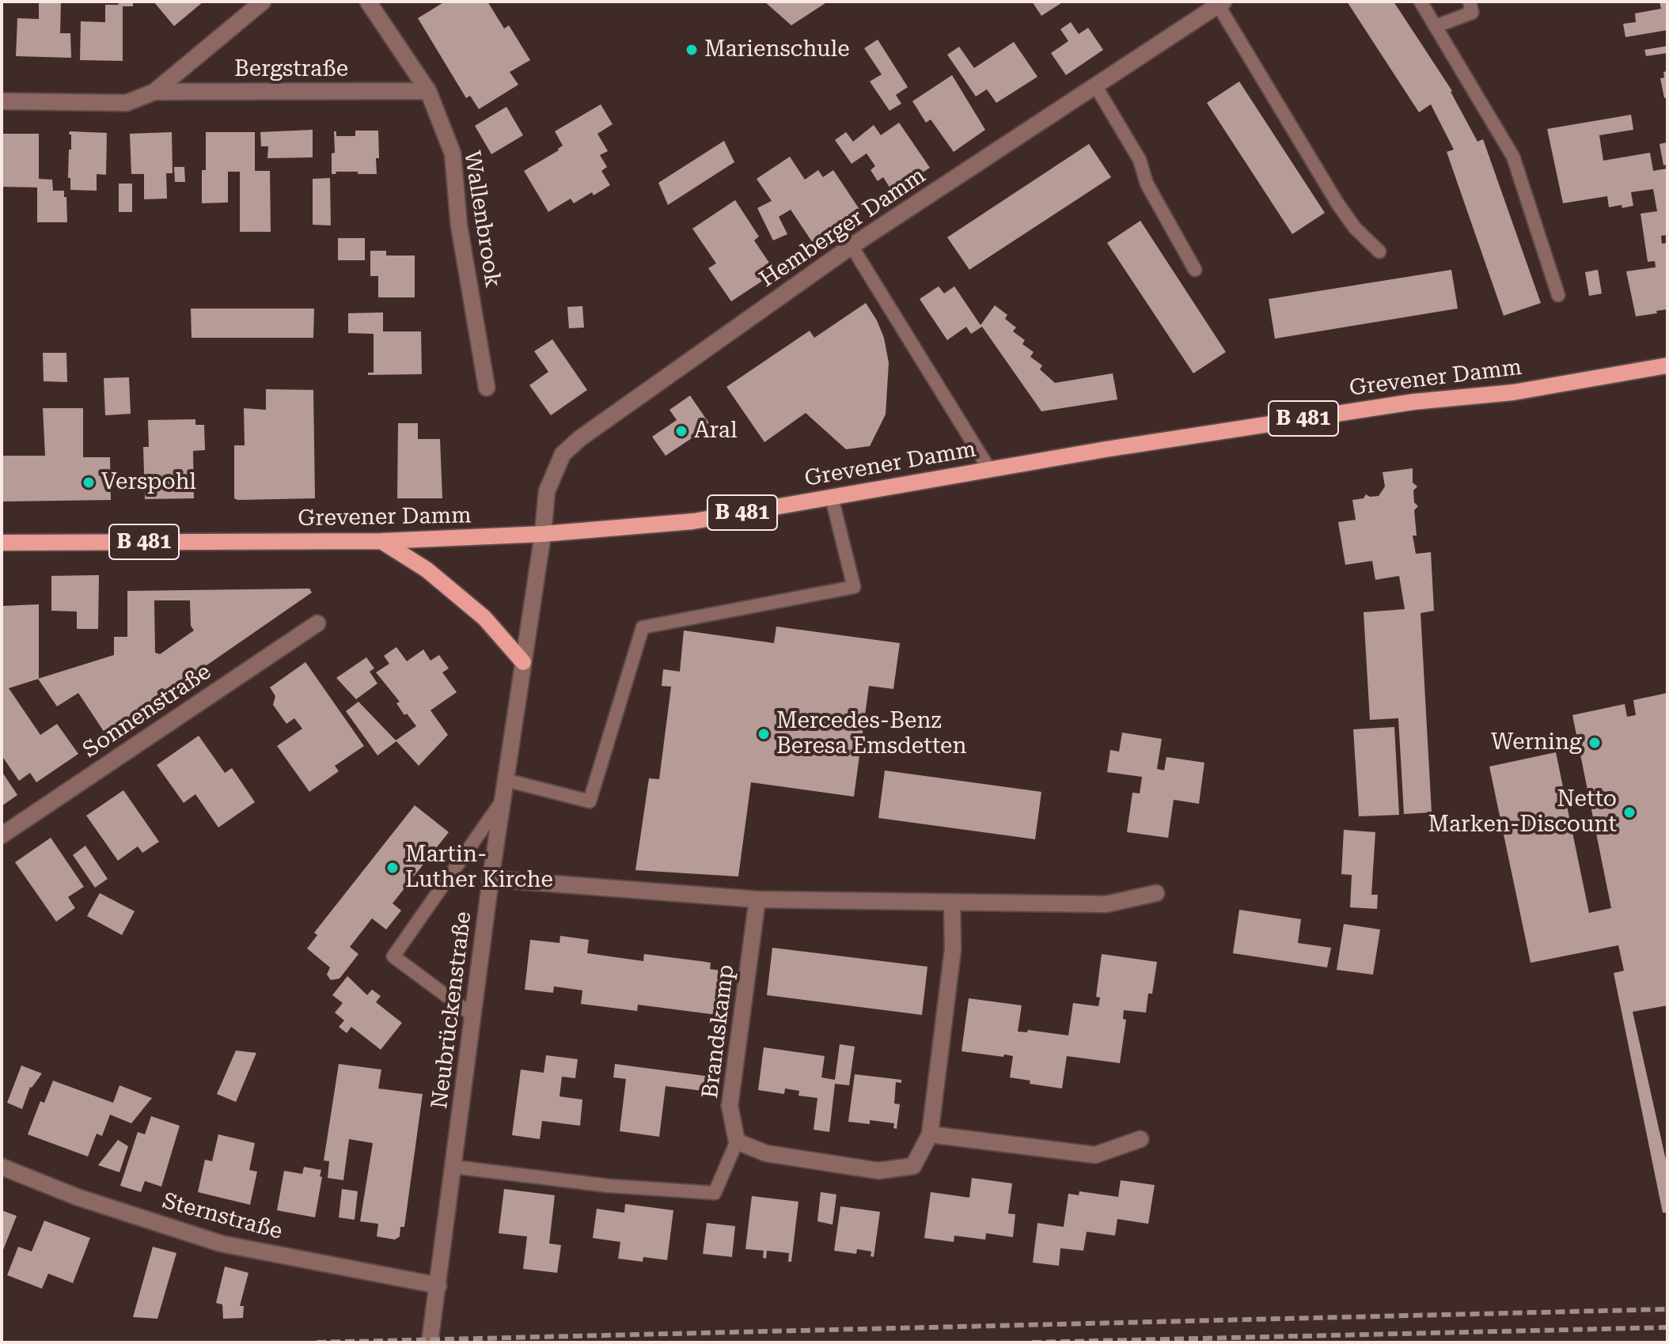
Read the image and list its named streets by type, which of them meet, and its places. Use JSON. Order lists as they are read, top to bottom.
{
  "streets": {
    "main road": ["Grevener Damm", "B 481"],
    "street": [
      "Bergstraße",
      "Wallenbrook",
      "Hemberger Damm",
      "Sonnenstraße",
      "Neubrückenstraße",
      "Brandskamp",
      "Sternstraße"
    ]
  },
  "crossings": [
    ["Bergstraße", "Wallenbrook"],
    ["Hemberger Damm", "Grevener Damm"],
    ["Hemberger Damm", "Neubrückenstraße"],
    ["Grevener Damm", "Neubrückenstraße"],
    ["Neubrückenstraße", "Sternstraße"]
  ],
  "places": [
    "Marienschule",
    "Aral",
    "Verspohl",
    "Mercedes-Benz Beresa Emsdetten",
    "Werning",
    "Netto Marken-Discount",
    "Martin- Luther Kirche"
  ]
}
